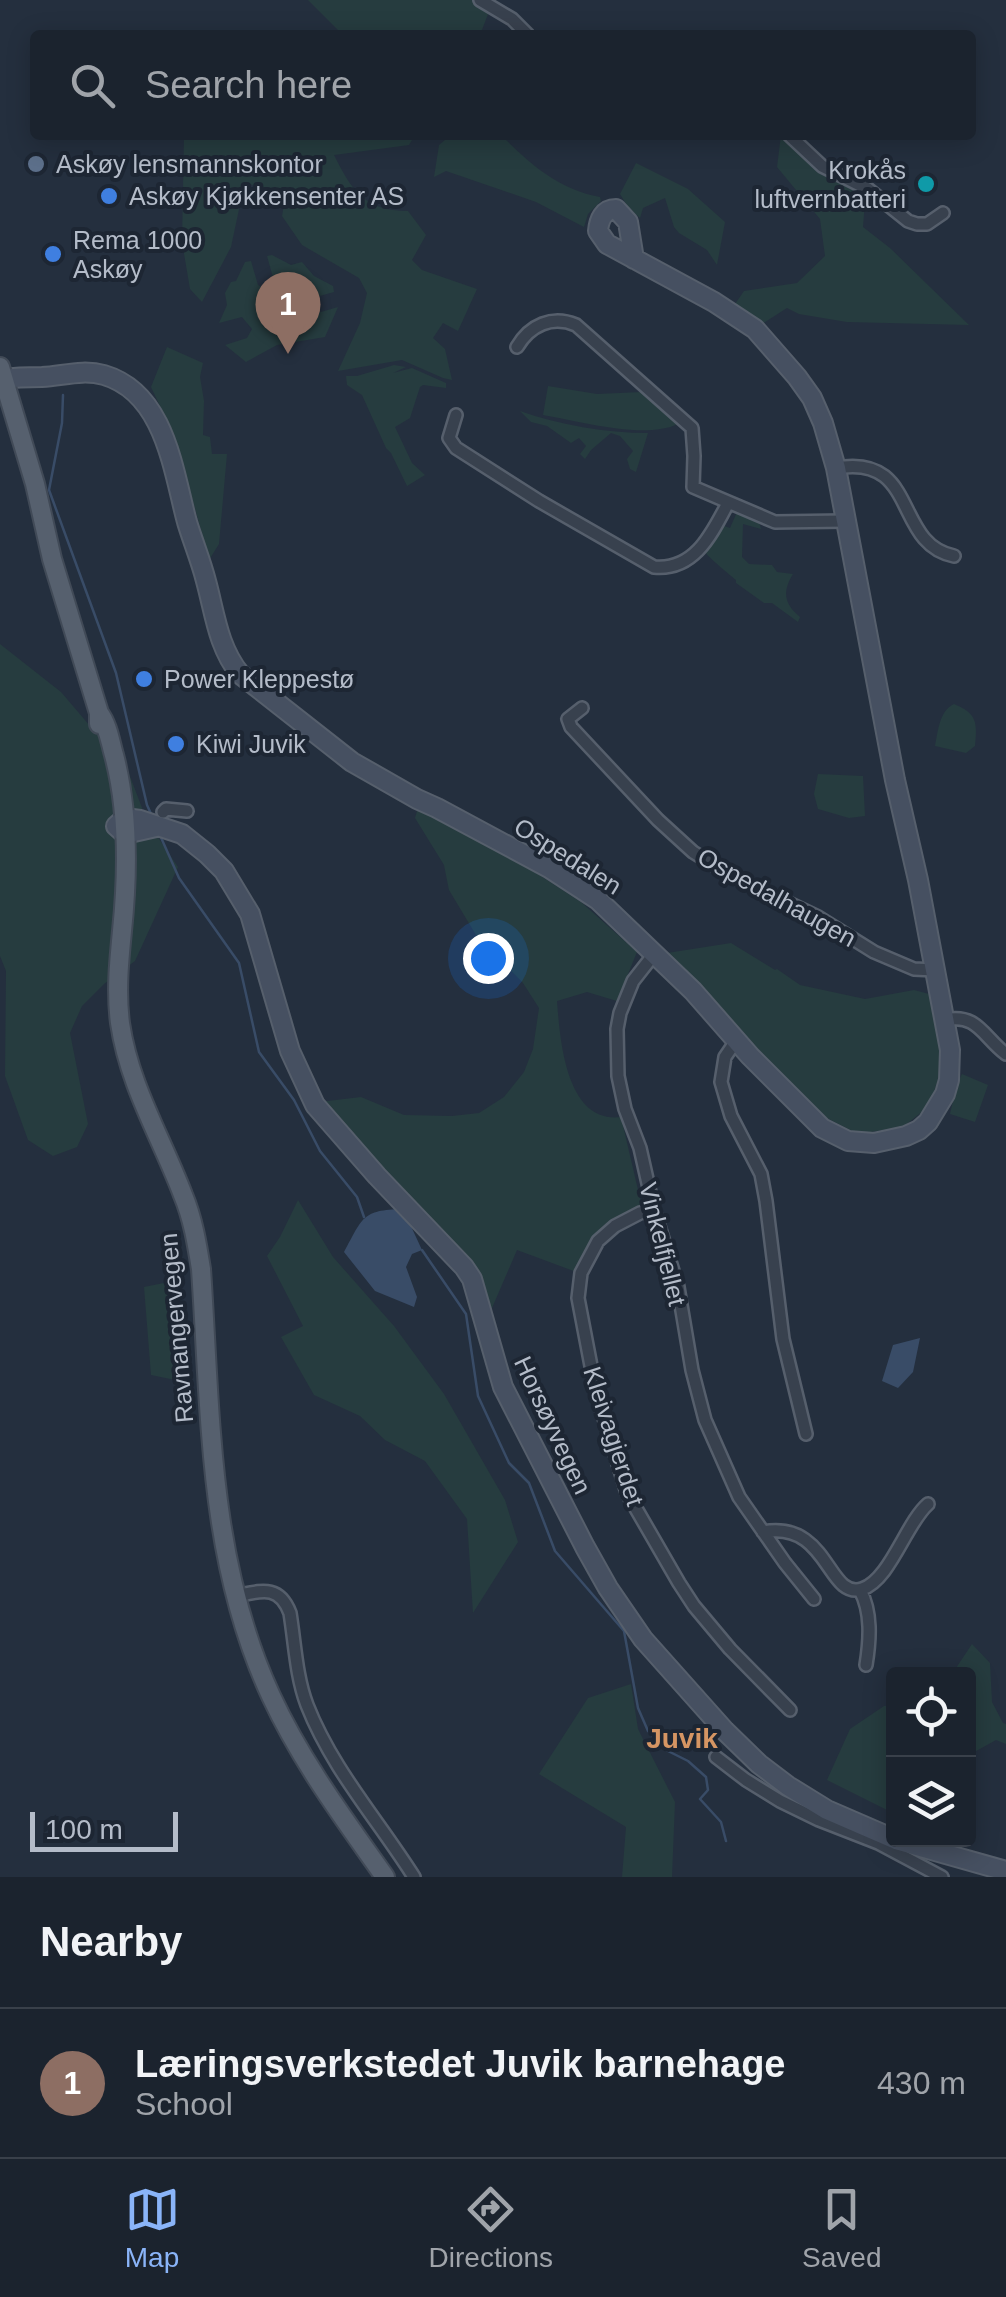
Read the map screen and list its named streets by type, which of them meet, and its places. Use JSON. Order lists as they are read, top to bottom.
{
  "streets": {
    "main road": ["Ravnangervegen"],
    "street": [
      "Ospedalen",
      "Ospedalhaugen",
      "Vinkelfjellet",
      "Horsøyvegen",
      "Kleivagjerdet"
    ]
  },
  "crossings": [
    ["Ospedalen", "Ospedalhaugen"],
    ["Ospedalen", "Vinkelfjellet"],
    ["Ospedalen", "Ravnangervegen"],
    ["Vinkelfjellet", "Kleivagjerdet"]
  ],
  "districts": ["Juvik"],
  "places": [
    "Askøy lensmannskontor",
    "Krokås luftvernbatteri",
    "Askøy Kjøkkensenter AS",
    "Rema 1000 Askøy",
    "Power Kleppestø",
    "Kiwi Juvik"
  ],
  "scale_bar": "100 m",
  "page": {
    "search": "Search here",
    "pins": "1",
    "scale": "100 m",
    "heading": "Nearby",
    "list": [
      {
        "mark": "1",
        "name": "Læringsverkstedet Juvik barnehage",
        "note": "School",
        "value": "430 m"
      }
    ],
    "nav": ["Map", "Directions", "Saved"]
  }
}
